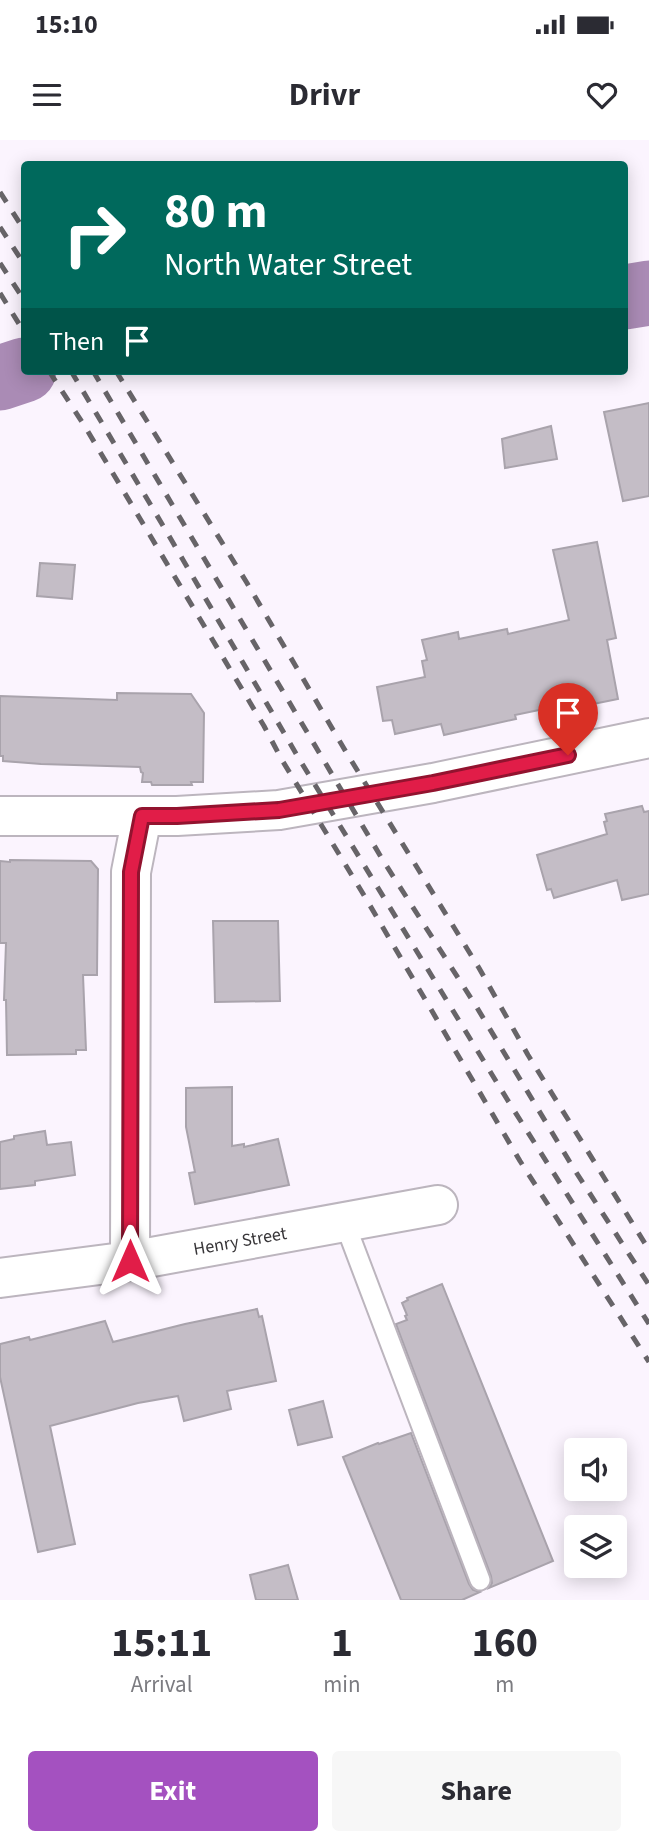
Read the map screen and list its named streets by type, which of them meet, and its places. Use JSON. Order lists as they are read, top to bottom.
{
  "streets": {
    "street": ["Henry Street"]
  },
  "page": {
    "status": "15:10",
    "header": "Drivr",
    "turn": ["80 m", "North Water Street"],
    "then": "Then",
    "eta": [
      "15:11",
      "Arrival",
      "1",
      "min",
      "160",
      "m"
    ],
    "buttons": ["Exit", "Share"]
  }
}
